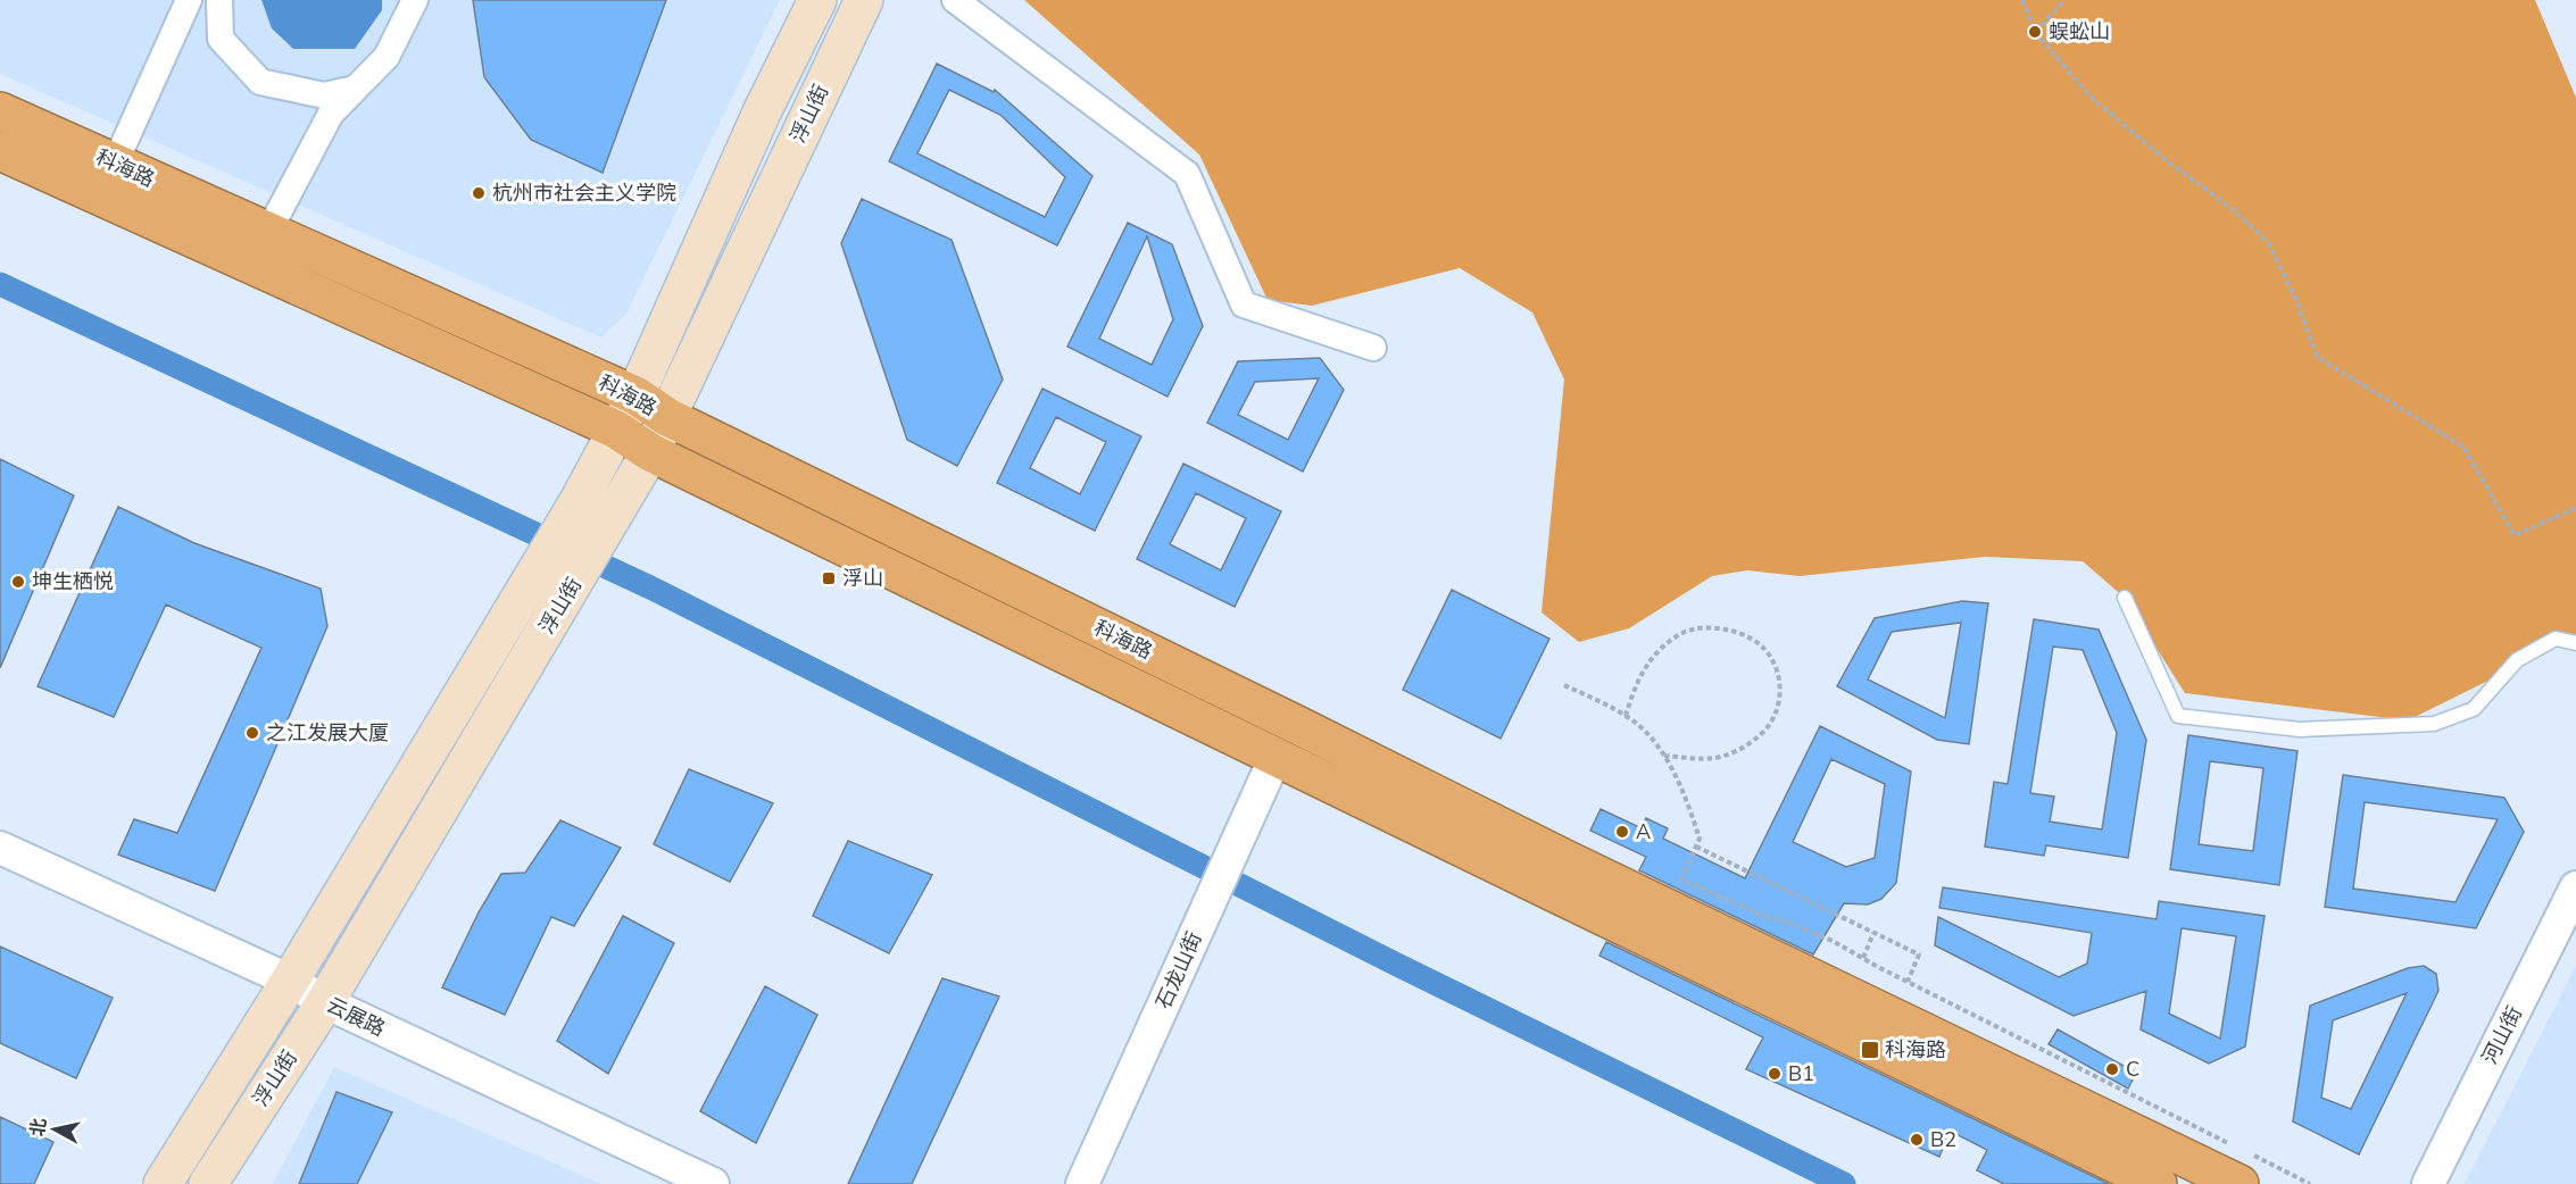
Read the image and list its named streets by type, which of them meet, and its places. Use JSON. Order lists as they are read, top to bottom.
{
  "streets": {
    "highway": ["科海路"],
    "main road": ["浮山街"],
    "street": ["石龙山街", "云展路", "河山街"]
  },
  "crossings": [
    ["浮山街", "科海路"],
    ["浮山街", "云展路"],
    ["科海路", "石龙山街"]
  ],
  "places": {
    "other": [
      "蜈蚣山",
      "杭州市社会主义学院",
      "坤生栖悦",
      "之江发展大厦",
      "A",
      "C",
      "B1",
      "B2"
    ],
    "transit": ["浮山", "科海路"]
  },
  "north": "left"
}
